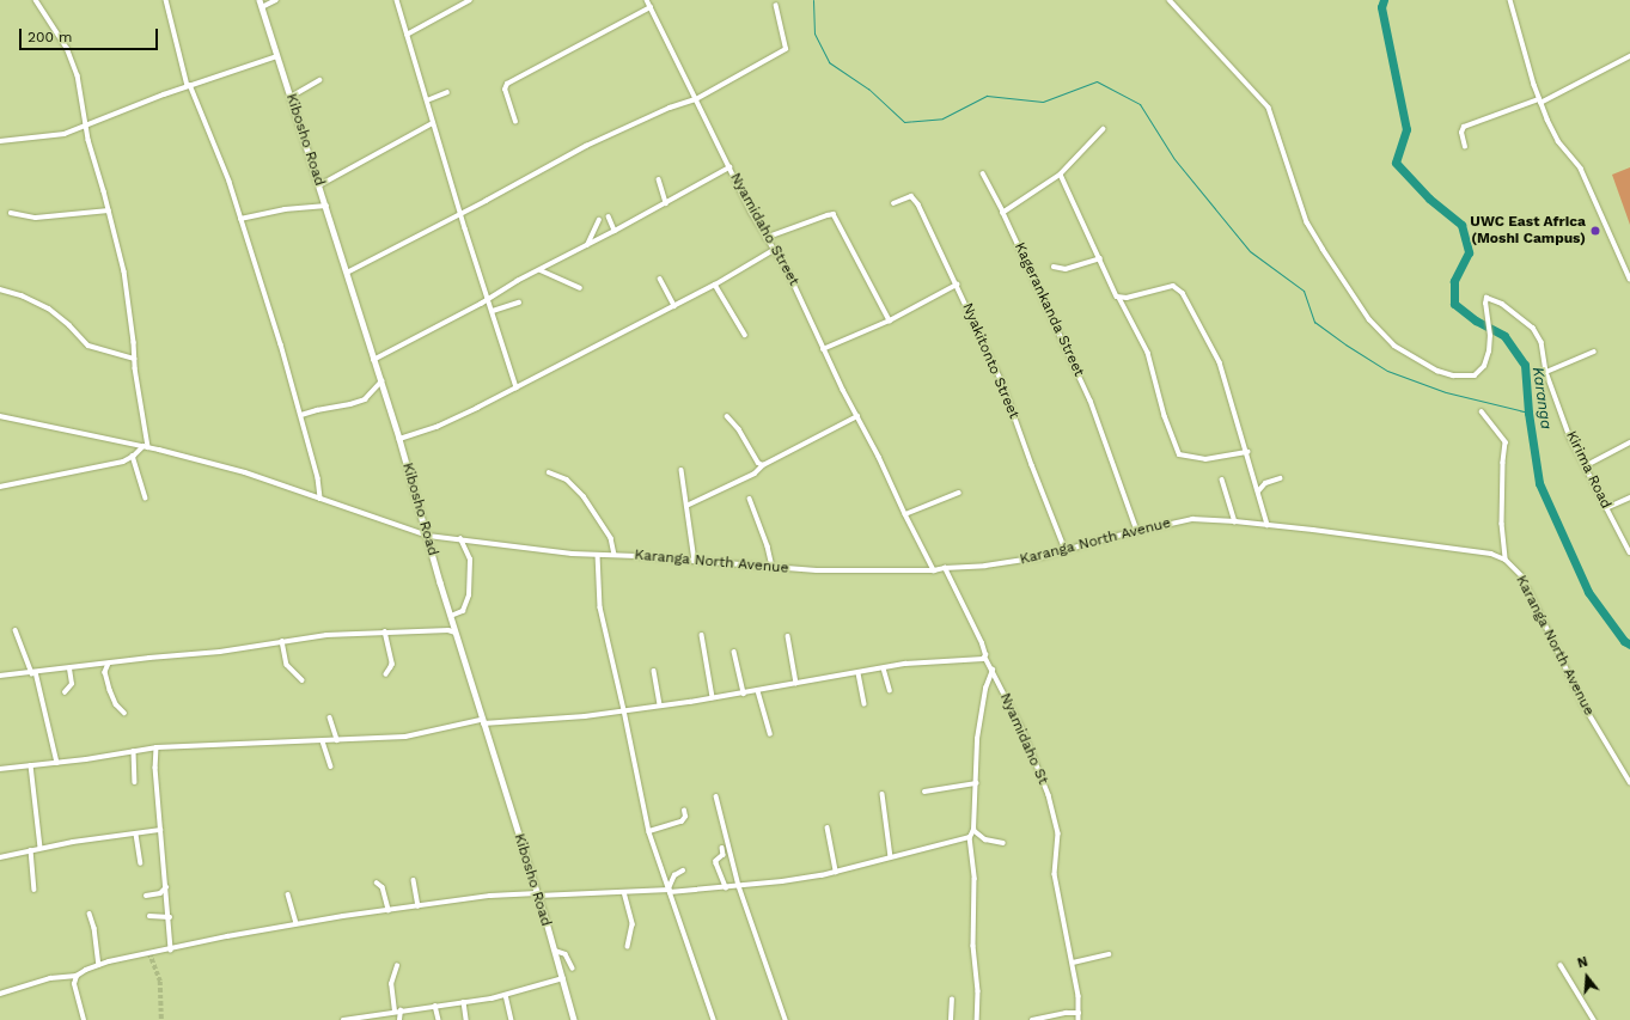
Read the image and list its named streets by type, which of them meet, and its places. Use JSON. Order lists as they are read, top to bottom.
{
  "streets": {
    "street": [
      "Kibosho Road",
      "Nyamidaho Street",
      "Kagerankanda Street",
      "Nyakitonto Street",
      "Kirima Road",
      "Karanga North Avenue",
      "Nyamidaho St"
    ]
  },
  "crossings": [
    ["Kibosho Road", "Karanga North Avenue"],
    ["Nyamidaho Street", "Karanga North Avenue"],
    ["Kagerankanda Street", "Karanga North Avenue"],
    ["Nyakitonto Street", "Karanga North Avenue"],
    ["Karanga North Avenue", "Nyamidaho St"]
  ],
  "water": ["Karanga"],
  "places": ["UWC East Africa (Moshi Campus)"],
  "scale_bar": "200 m",
  "north": "top"
}
